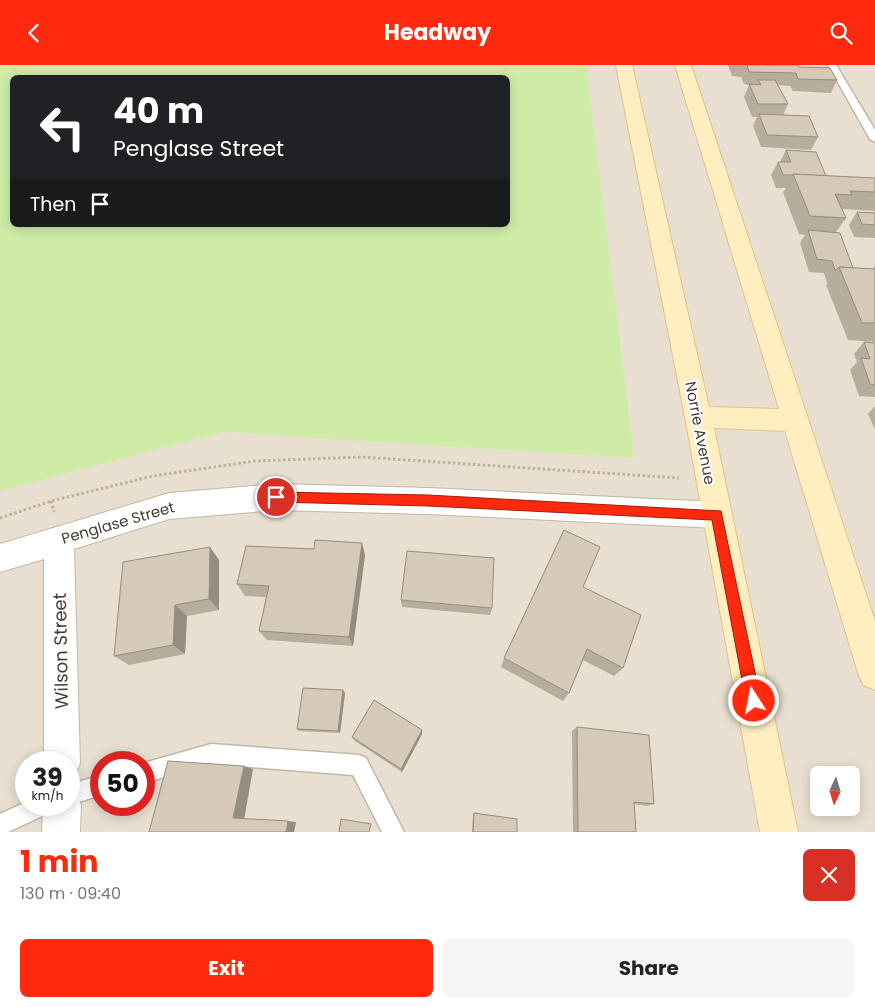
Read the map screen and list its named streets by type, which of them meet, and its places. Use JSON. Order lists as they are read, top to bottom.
{
  "streets": {
    "main road": ["Norrie Avenue"],
    "street": ["Penglase Street", "Wilson Street"]
  },
  "crossings": [
    ["Norrie Avenue", "Penglase Street"],
    ["Penglase Street", "Wilson Street"]
  ],
  "north": "bottom",
  "page": {
    "header": "Headway",
    "turn": ["40 m", "Penglase Street"],
    "then": "Then",
    "speed": "39 km/h",
    "limit": "50",
    "heading": ["1 min", "130 m · 09:40"],
    "buttons": ["Exit", "Share"]
  }
}
